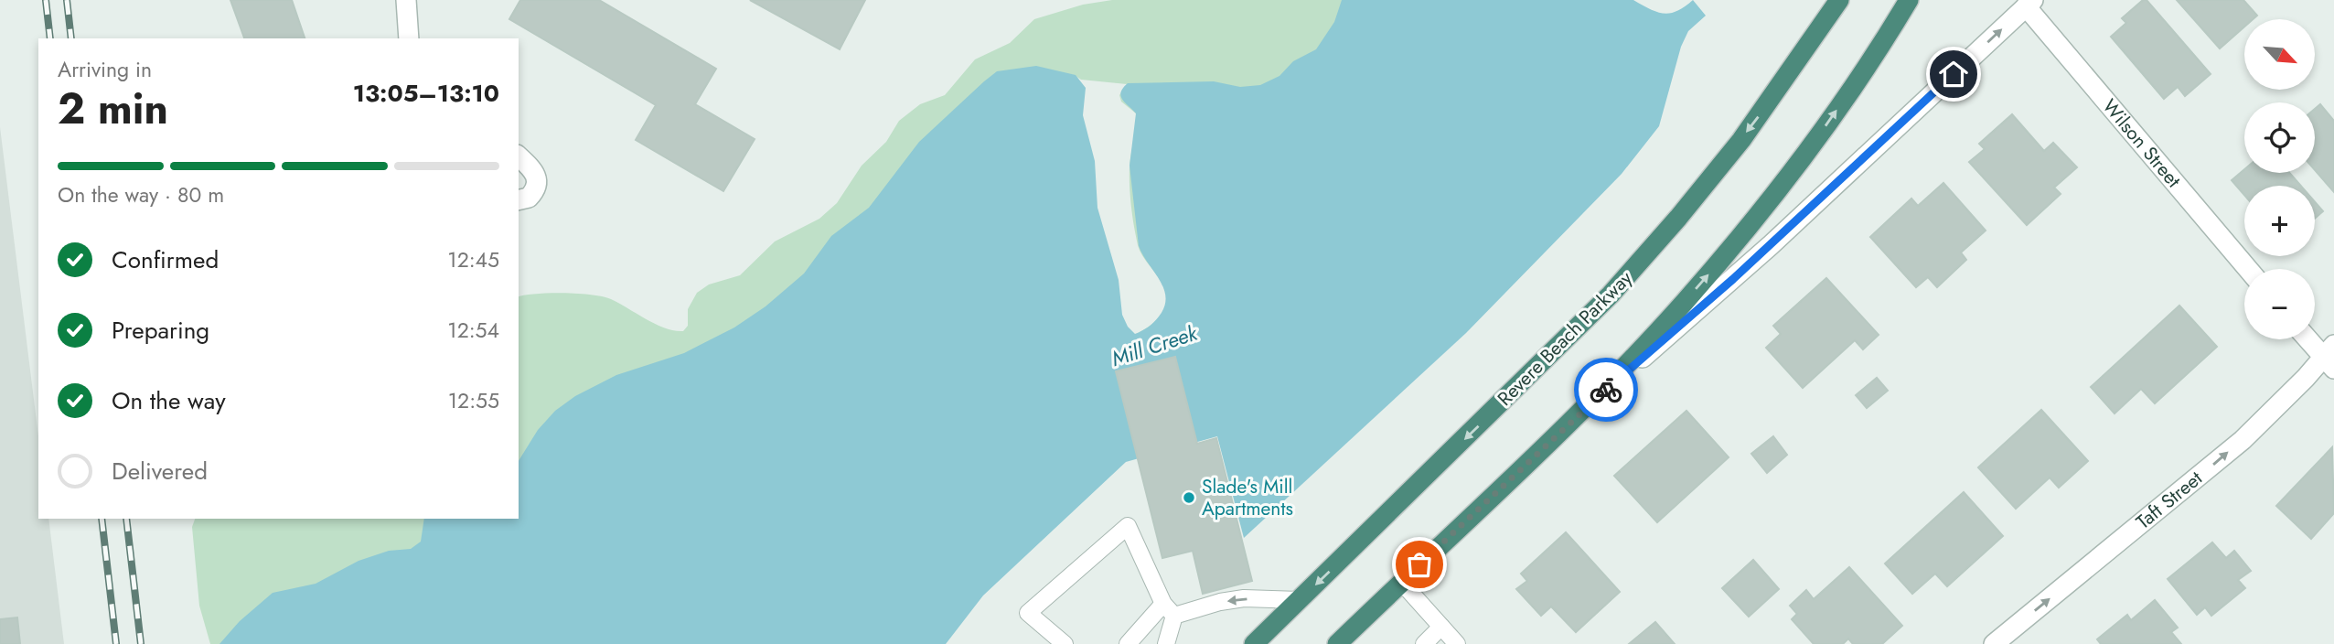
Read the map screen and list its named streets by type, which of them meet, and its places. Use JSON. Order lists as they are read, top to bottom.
{
  "streets": {
    "highway": ["Revere Beach Parkway"],
    "street": ["Wilson Street", "Taft Street"]
  },
  "one_way": ["Taft Street"],
  "water": ["Mill Creek"],
  "places": ["Slade's Mill Apartments"],
  "north": "bottom right",
  "page": {
    "map_buttons": ["+", "−"],
    "heading": ["2 min", "Arriving in", "13:05–13:10"],
    "bar": "On the way · 80 m",
    "list": [
      ["Confirmed", "12:45"],
      ["Preparing", "12:54"],
      ["On the way", "12:55"],
      "Delivered"
    ]
  }
}
